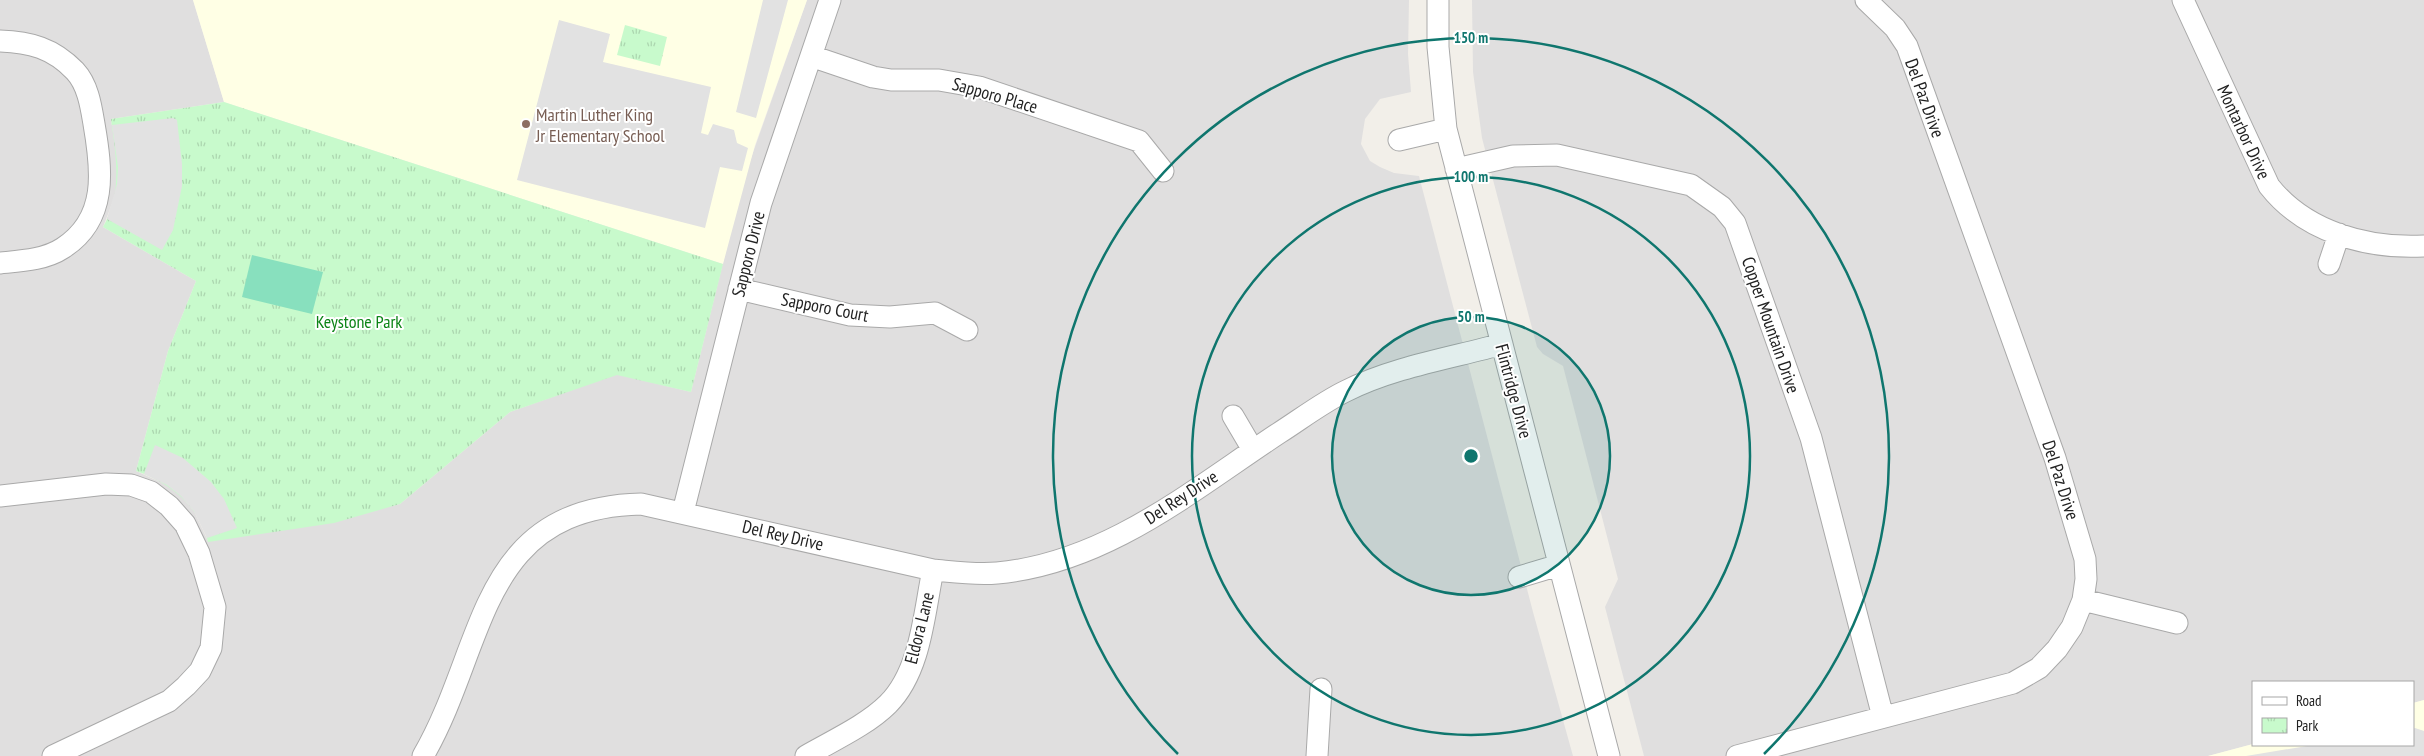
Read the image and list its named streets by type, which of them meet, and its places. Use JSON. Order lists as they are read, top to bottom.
{
  "streets": {
    "street": [
      "Sapporo Place",
      "Del Paz Drive",
      "Montarbor Drive",
      "Sapporo Drive",
      "Sapporo Court",
      "Copper Mountain Drive",
      "Flintridge Drive",
      "Del Rey Drive",
      "Eldora Lane"
    ]
  },
  "crossings": [
    ["Sapporo Place", "Sapporo Drive"],
    ["Del Paz Drive", "Copper Mountain Drive"],
    ["Sapporo Drive", "Sapporo Court"],
    ["Sapporo Drive", "Del Rey Drive"],
    ["Copper Mountain Drive", "Flintridge Drive"],
    ["Flintridge Drive", "Del Rey Drive"],
    ["Del Rey Drive", "Eldora Lane"]
  ],
  "parks": ["Keystone Park"],
  "places": ["Martin Luther King Jr Elementary School"],
  "legend": ["Road", "Park"],
  "rings": ["150 m", "100 m", "50 m"]
}
